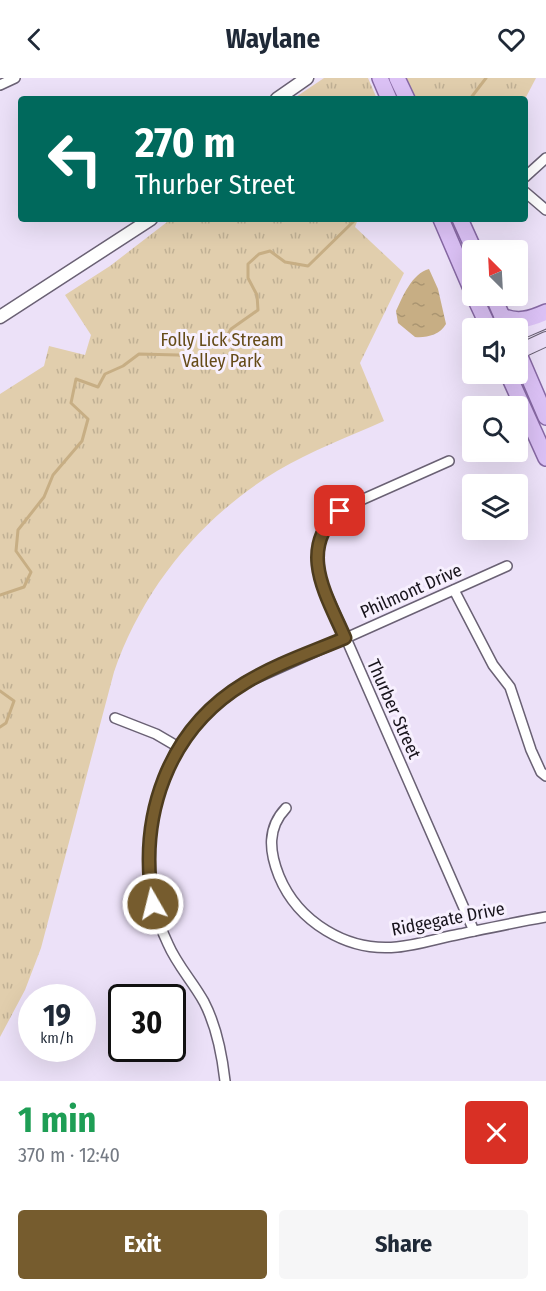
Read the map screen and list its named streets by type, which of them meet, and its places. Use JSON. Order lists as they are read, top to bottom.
{
  "streets": {
    "street": ["Philmont Drive", "Thurber Street", "Ridgegate Drive"]
  },
  "crossings": [
    ["Philmont Drive", "Thurber Street"],
    ["Thurber Street", "Ridgegate Drive"]
  ],
  "parks": ["Folly Lick Stream Valley Park"],
  "north": "top left",
  "page": {
    "header": "Waylane",
    "turn": ["270 m", "Thurber Street"],
    "speed": "19 km/h",
    "limit": "30",
    "heading": ["1 min", "370 m · 12:40"],
    "buttons": ["Exit", "Share"]
  }
}
